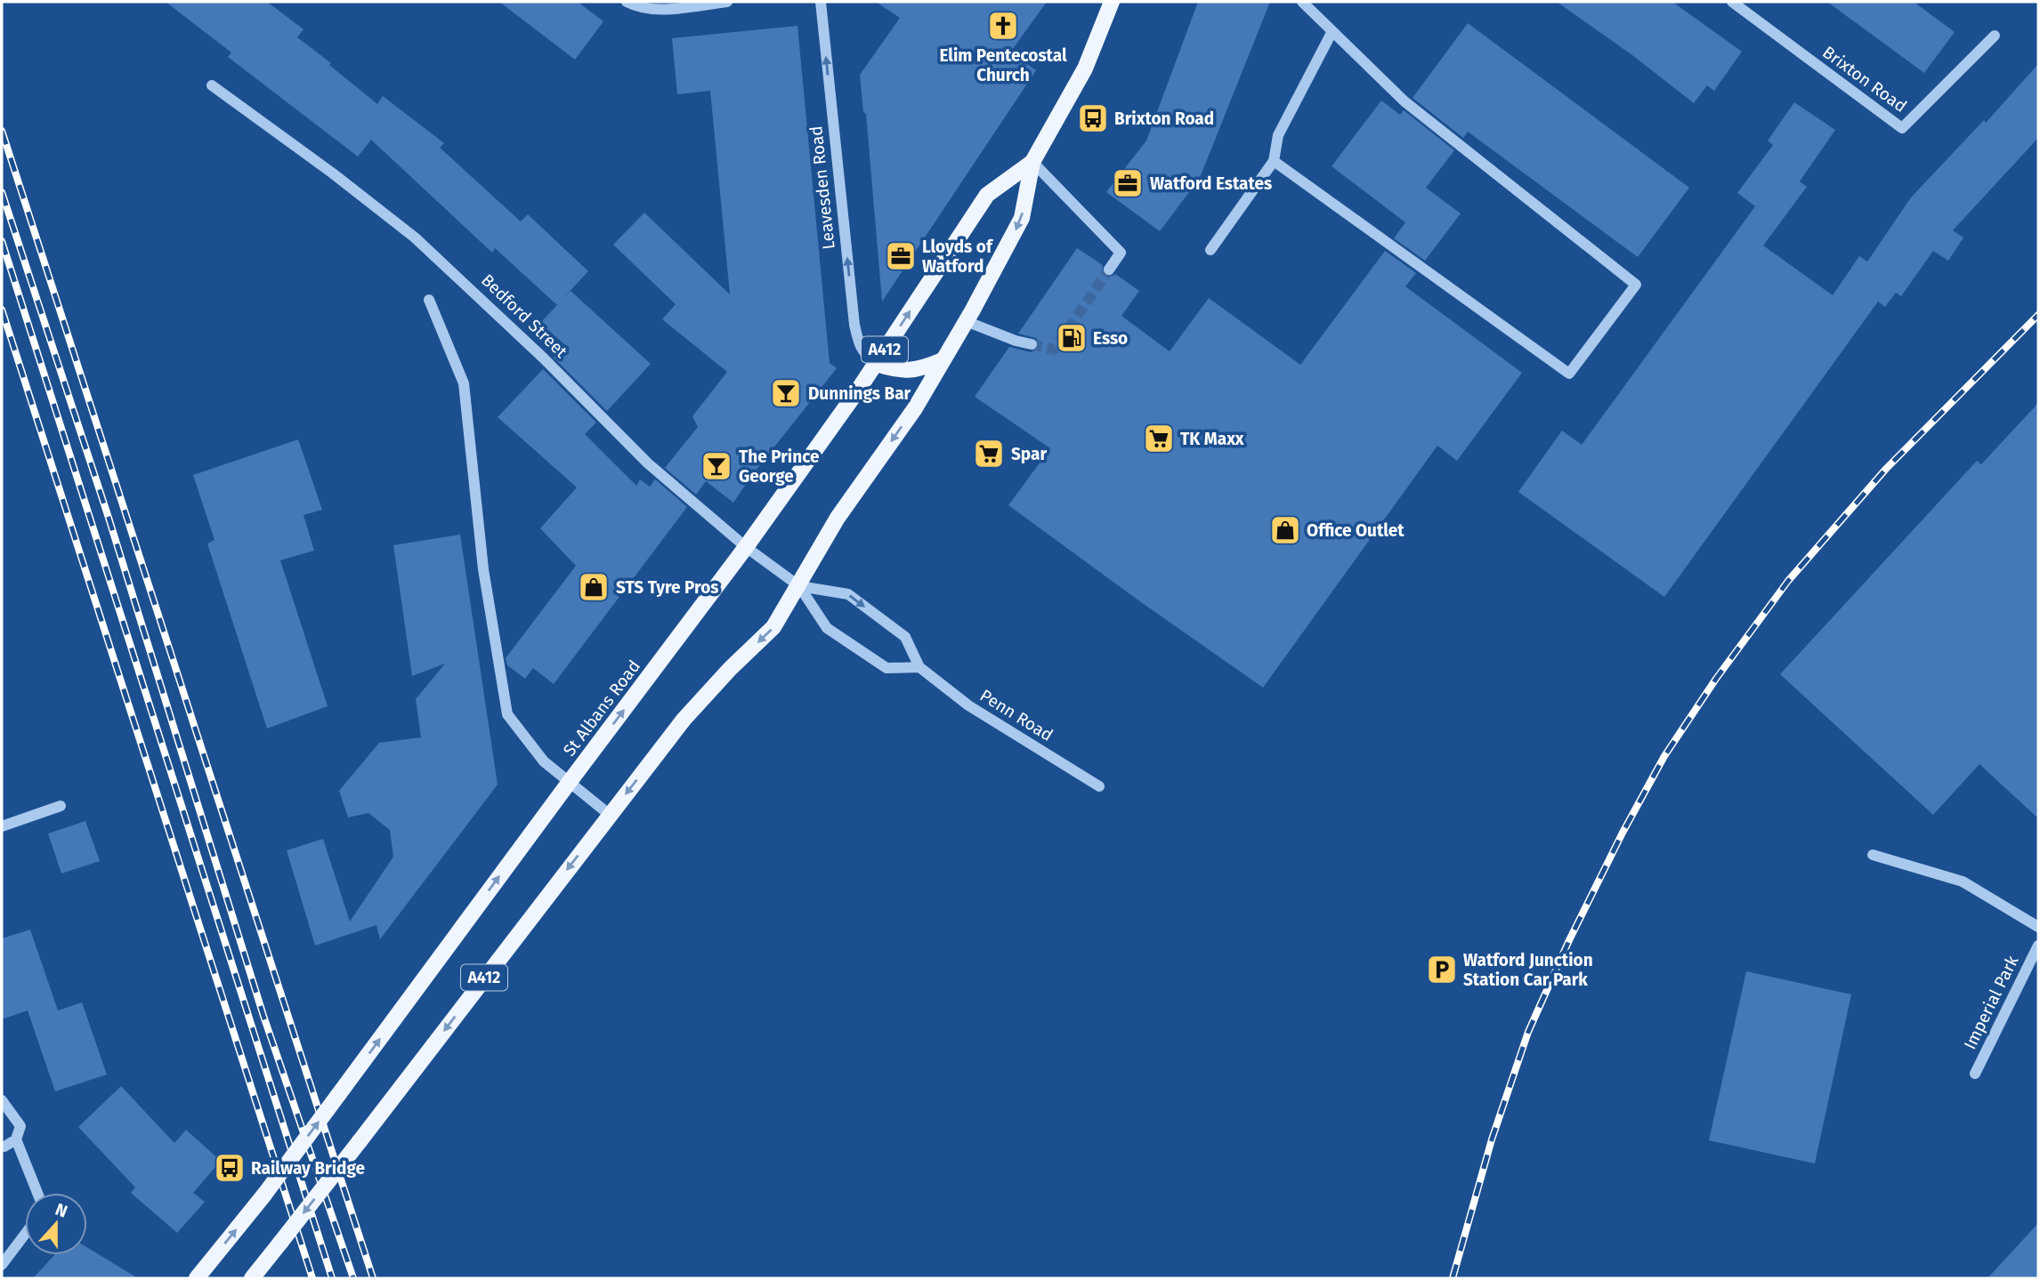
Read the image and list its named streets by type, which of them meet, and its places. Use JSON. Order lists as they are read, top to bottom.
{
  "streets": {
    "main road": ["A412", "St Albans Road"],
    "street": [
      "Brixton Road",
      "Leavesden Road",
      "Bedford Street",
      "Penn Road",
      "Imperial Park"
    ]
  },
  "crossings": [
    ["Leavesden Road", "St Albans Road"],
    ["Bedford Street", "St Albans Road"],
    ["Bedford Street", "Penn Road"],
    ["St Albans Road", "Penn Road"]
  ],
  "one_way": ["Leavesden Road"],
  "places": {
    "church": ["Elim Pentecostal Church"],
    "bus stop": ["Brixton Road", "Railway Bridge"],
    "office": ["Watford Estates", "Lloyds of Watford"],
    "fuel station": ["Esso"],
    "bar": ["Dunnings Bar", "The Prince George"],
    "supermarket": ["TK Maxx", "Spar"],
    "shop": ["Office Outlet", "STS Tyre Pros"],
    "parking": ["Watford Junction Station Car Park"]
  },
  "north": "top"
}
